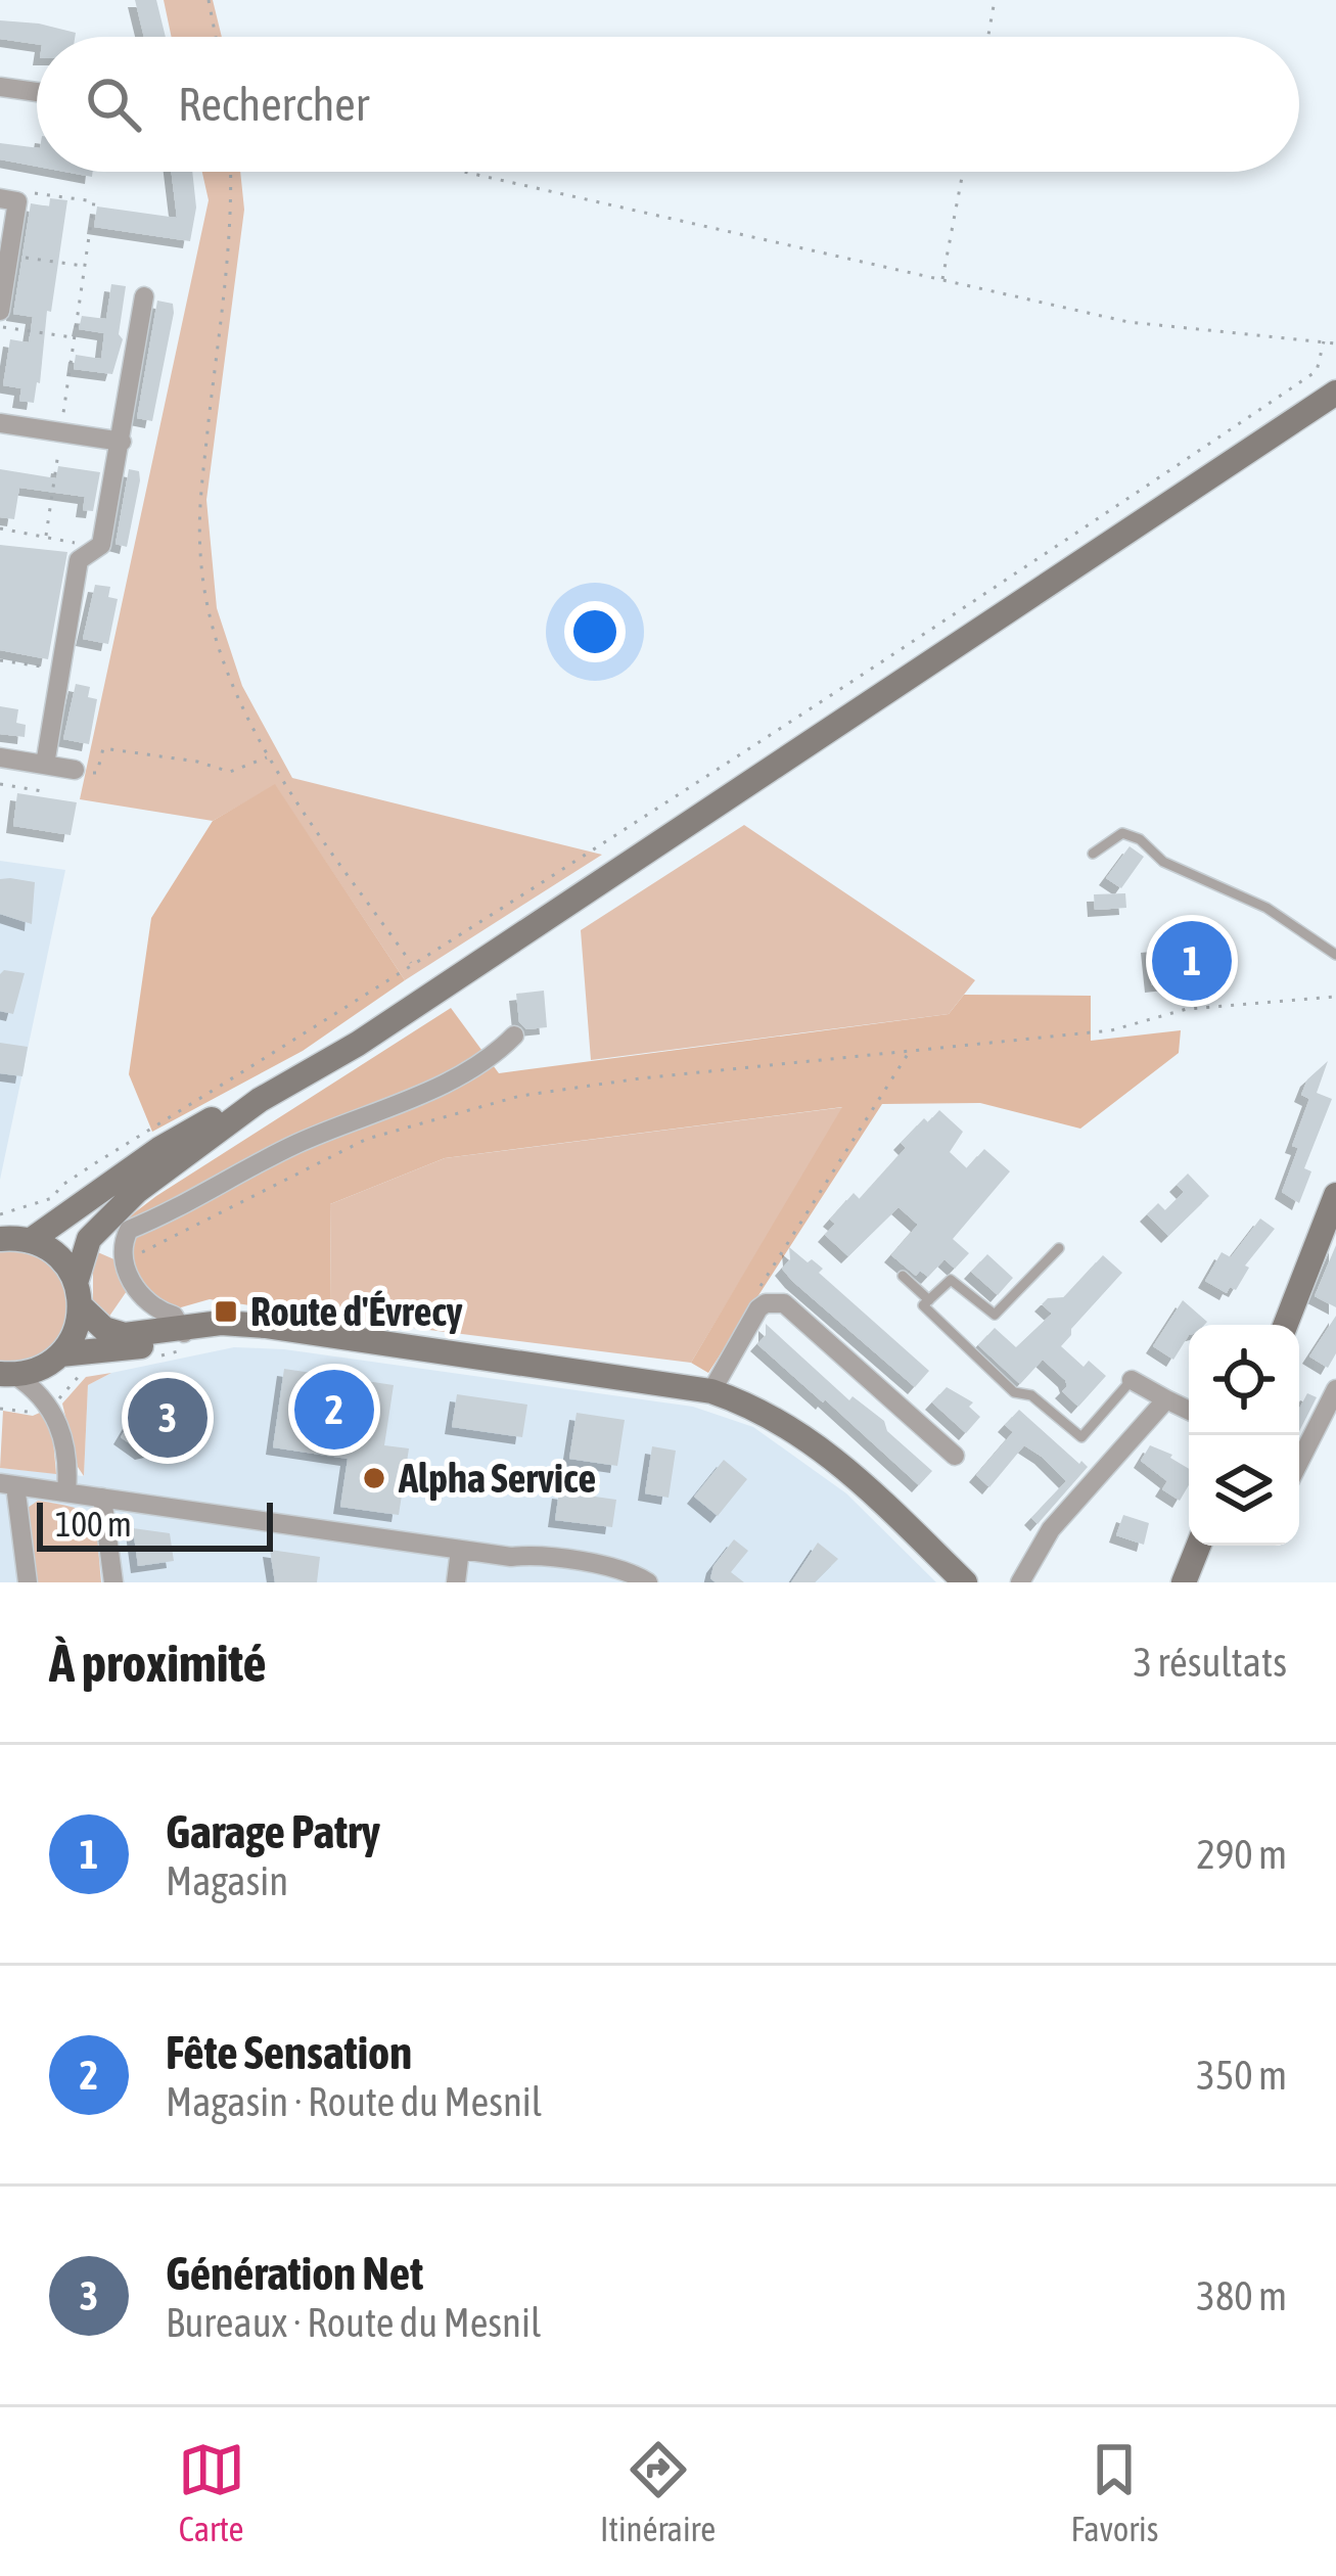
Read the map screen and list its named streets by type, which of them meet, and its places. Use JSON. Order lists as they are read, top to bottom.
{
  "places": {
    "transit": ["Route d'Évrecy"],
    "other": ["Alpha Service"]
  },
  "scale_bar": "100 m",
  "page": {
    "search": "Rechercher",
    "pins": ["1", "2", "3"],
    "scale": "100 m",
    "heading": ["À proximité", "3 résultats"],
    "list": [
      {
        "mark": "1",
        "name": "Garage Patry",
        "note": "Magasin",
        "value": "290 m"
      },
      {
        "mark": "2",
        "name": "Fête Sensation",
        "note": "Magasin · Route du Mesnil",
        "value": "350 m"
      },
      {
        "mark": "3",
        "name": "Génération Net",
        "note": "Bureaux · Route du Mesnil",
        "value": "380 m"
      }
    ],
    "nav": ["Carte", "Itinéraire", "Favoris"]
  }
}
